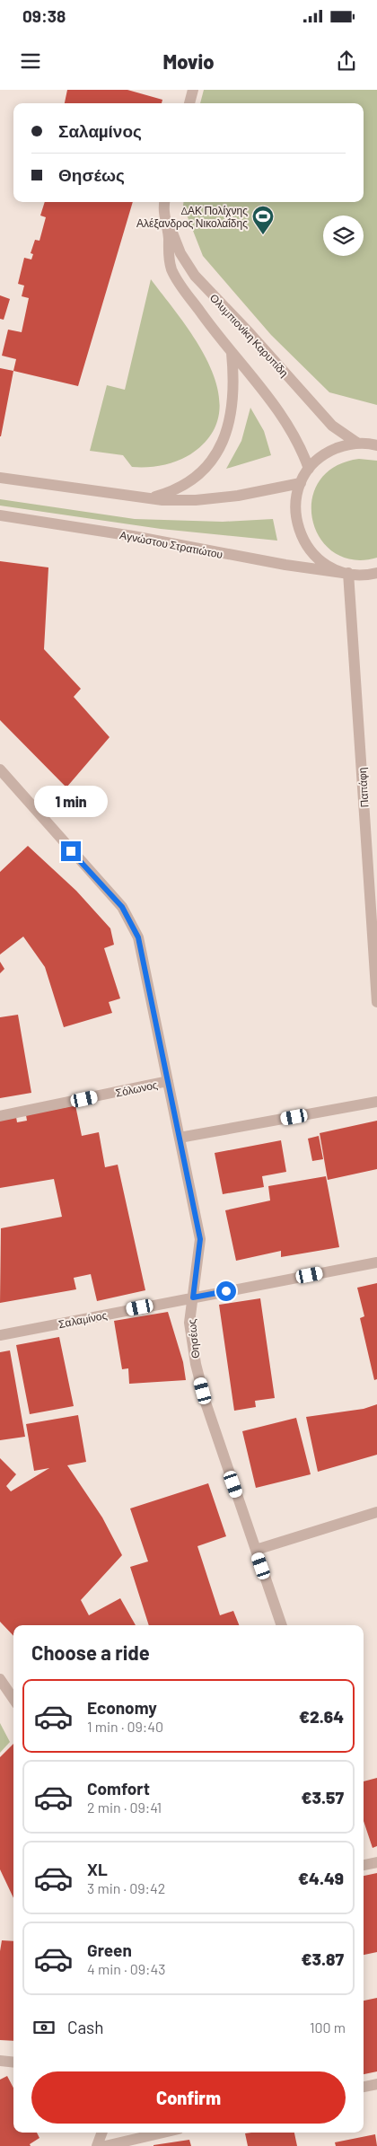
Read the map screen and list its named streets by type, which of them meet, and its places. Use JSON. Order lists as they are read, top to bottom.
{
  "streets": {
    "street": [
      "Ολυμπιονίκη Καρυπίδη",
      "Αγνώστου Στρατιώτου",
      "Παπάφη",
      "Σόλωνος",
      "Σαλαμίνος",
      "Θησέως"
    ]
  },
  "crossings": [
    ["Ολυμπιονίκη Καρυπίδη", "Αγνώστου Στρατιώτου"],
    ["Αγνώστου Στρατιώτου", "Παπάφη"],
    ["Σόλωνος", "Θησέως"],
    ["Σαλαμίνος", "Θησέως"]
  ],
  "places": {
    "sports": ["ΔΑΚ Πολίχνης Αλέξανδρος Νικολαΐδης"]
  },
  "page": {
    "status": "09:38",
    "header": "Movio",
    "banner": ["Σαλαμίνος", "Θησέως"],
    "bubble": "1 min",
    "heading": "Choose a ride",
    "list": [
      {
        "name": "Economy",
        "note": "1 min · 09:40",
        "value": "€2.64"
      },
      {
        "name": "Comfort",
        "note": "2 min · 09:41",
        "value": "€3.57"
      },
      {
        "name": "XL",
        "note": "3 min · 09:42",
        "value": "€4.49"
      },
      {
        "name": "Green",
        "note": "4 min · 09:43",
        "value": "€3.87"
      }
    ],
    "pay": ["Cash", "100 m"],
    "buttons": "Confirm"
  }
}
